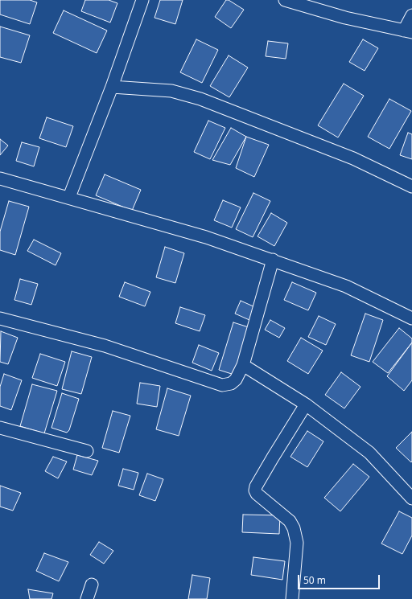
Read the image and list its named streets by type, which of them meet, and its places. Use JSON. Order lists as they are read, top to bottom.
{
  "scale_bar": "50 m"
}
